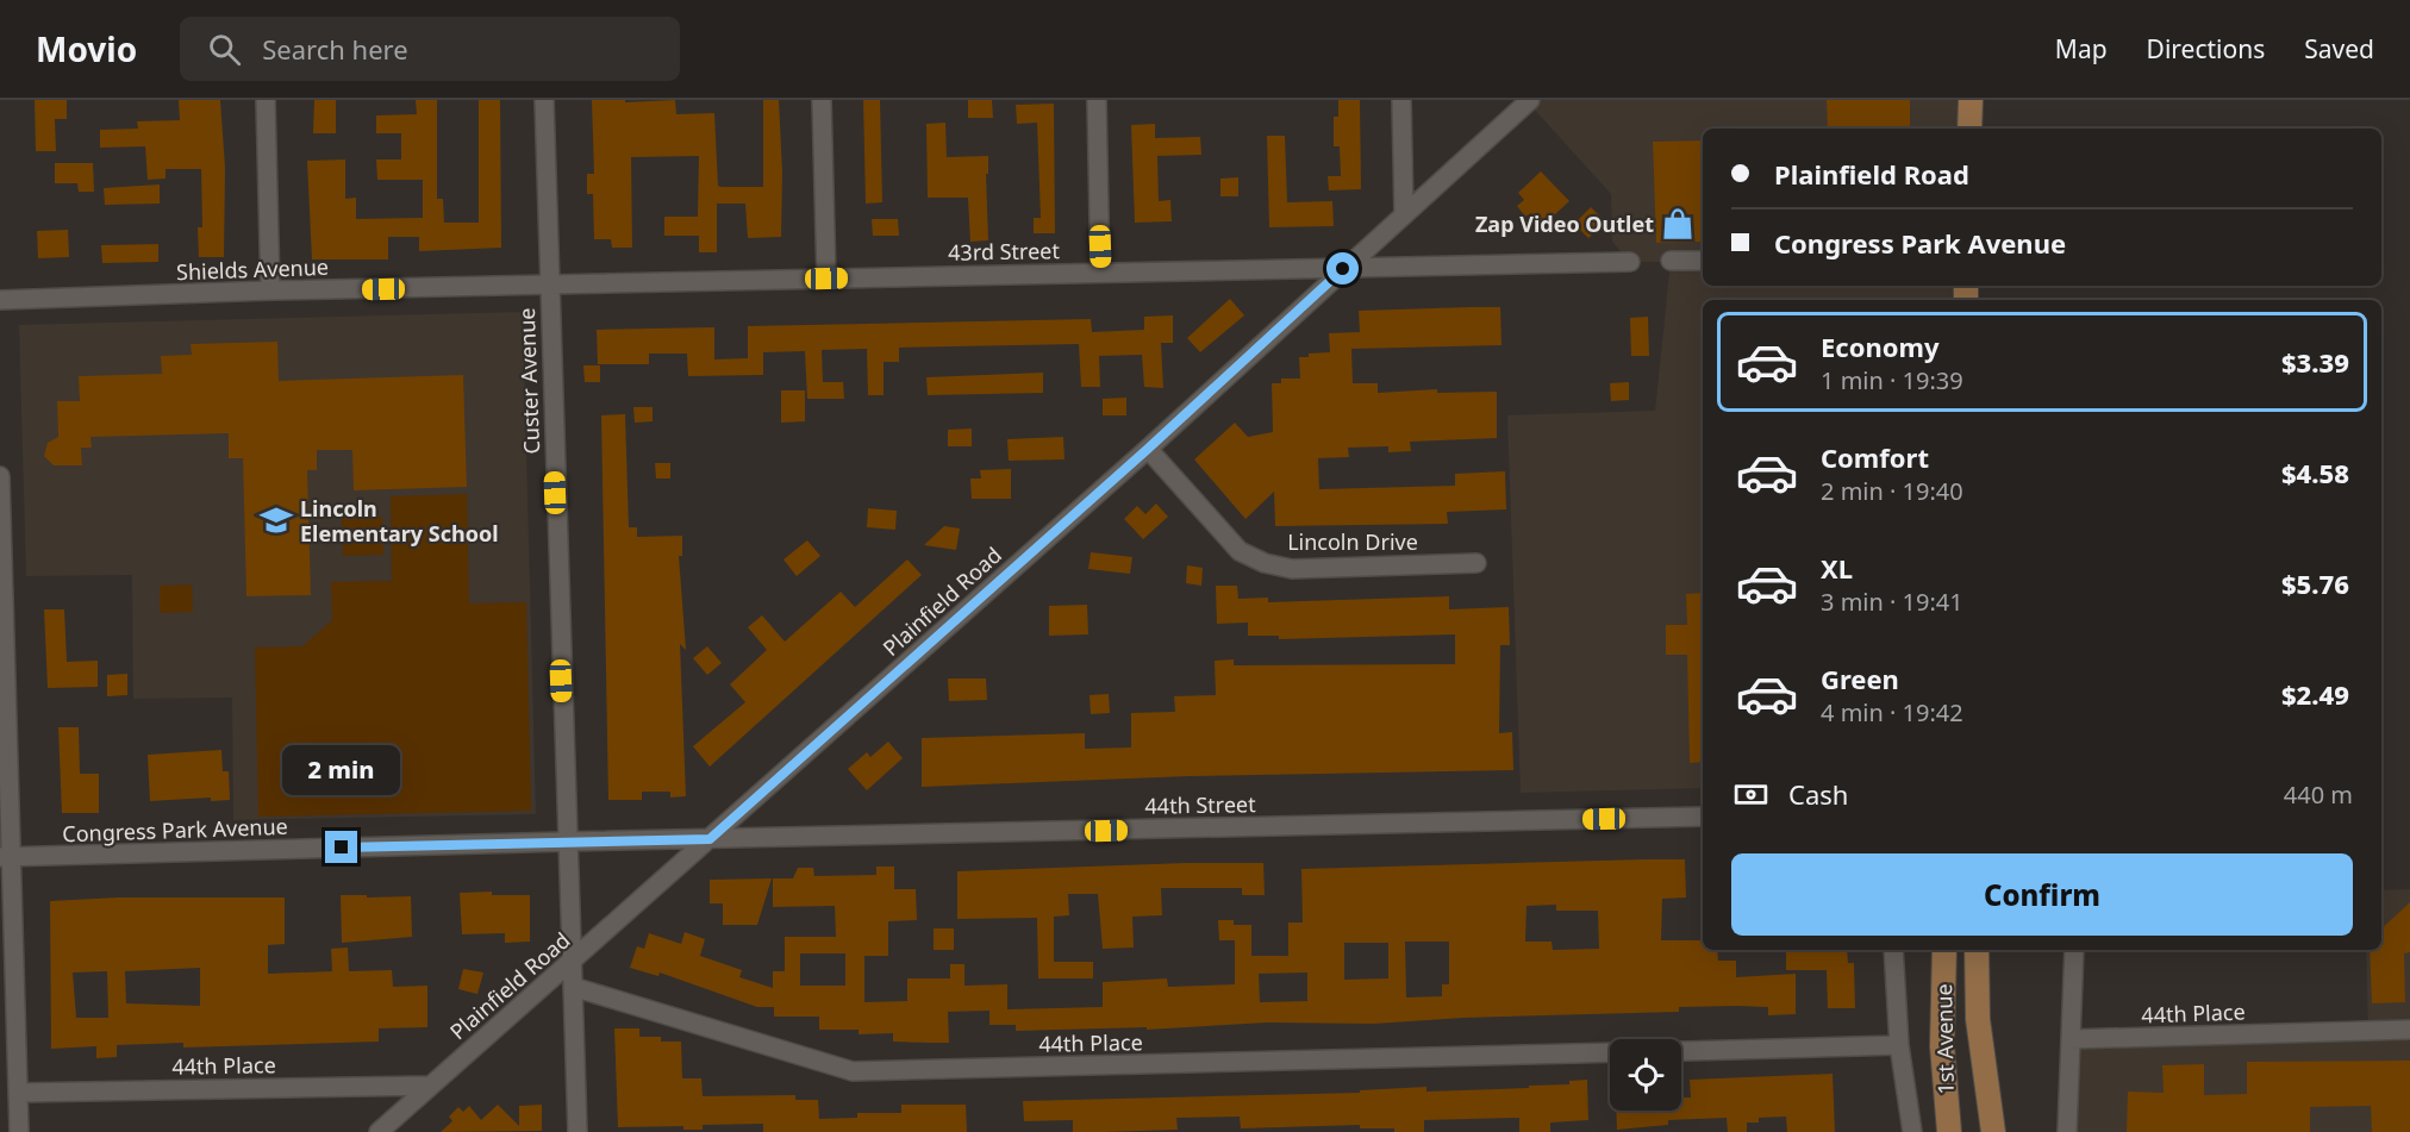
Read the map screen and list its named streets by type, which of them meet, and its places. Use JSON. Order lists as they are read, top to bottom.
{
  "streets": {
    "main road": ["1st Avenue"],
    "street": [
      "43rd Street",
      "Shields Avenue",
      "Custer Avenue",
      "Lincoln Drive",
      "Plainfield Road",
      "44th Street",
      "Congress Park Avenue",
      "44th Place"
    ]
  },
  "crossings": [
    ["43rd Street", "Shields Avenue"],
    ["43rd Street", "Custer Avenue"],
    ["43rd Street", "Plainfield Road"],
    ["Shields Avenue", "Custer Avenue"],
    ["Custer Avenue", "Plainfield Road"],
    ["Custer Avenue", "44th Street"],
    ["Custer Avenue", "Congress Park Avenue"],
    ["Custer Avenue", "44th Place"],
    ["Lincoln Drive", "Plainfield Road"],
    ["Plainfield Road", "44th Street"],
    ["Plainfield Road", "44th Place"],
    ["44th Street", "Congress Park Avenue"]
  ],
  "places": {
    "shop": ["Zap Video Outlet"],
    "school or university": ["Lincoln Elementary School"]
  },
  "page": {
    "header": "Movio",
    "search": "Search here",
    "nav": ["Map", "Directions", "Saved"],
    "banner": ["Plainfield Road", "Congress Park Avenue"],
    "list": [
      {
        "name": "Economy",
        "note": "1 min · 19:39",
        "value": "$3.39"
      },
      {
        "name": "Comfort",
        "note": "2 min · 19:40",
        "value": "$4.58"
      },
      {
        "name": "XL",
        "note": "3 min · 19:41",
        "value": "$5.76"
      },
      {
        "name": "Green",
        "note": "4 min · 19:42",
        "value": "$2.49"
      }
    ],
    "bubble": "2 min",
    "pay": ["Cash", "440 m"],
    "buttons": "Confirm"
  }
}
